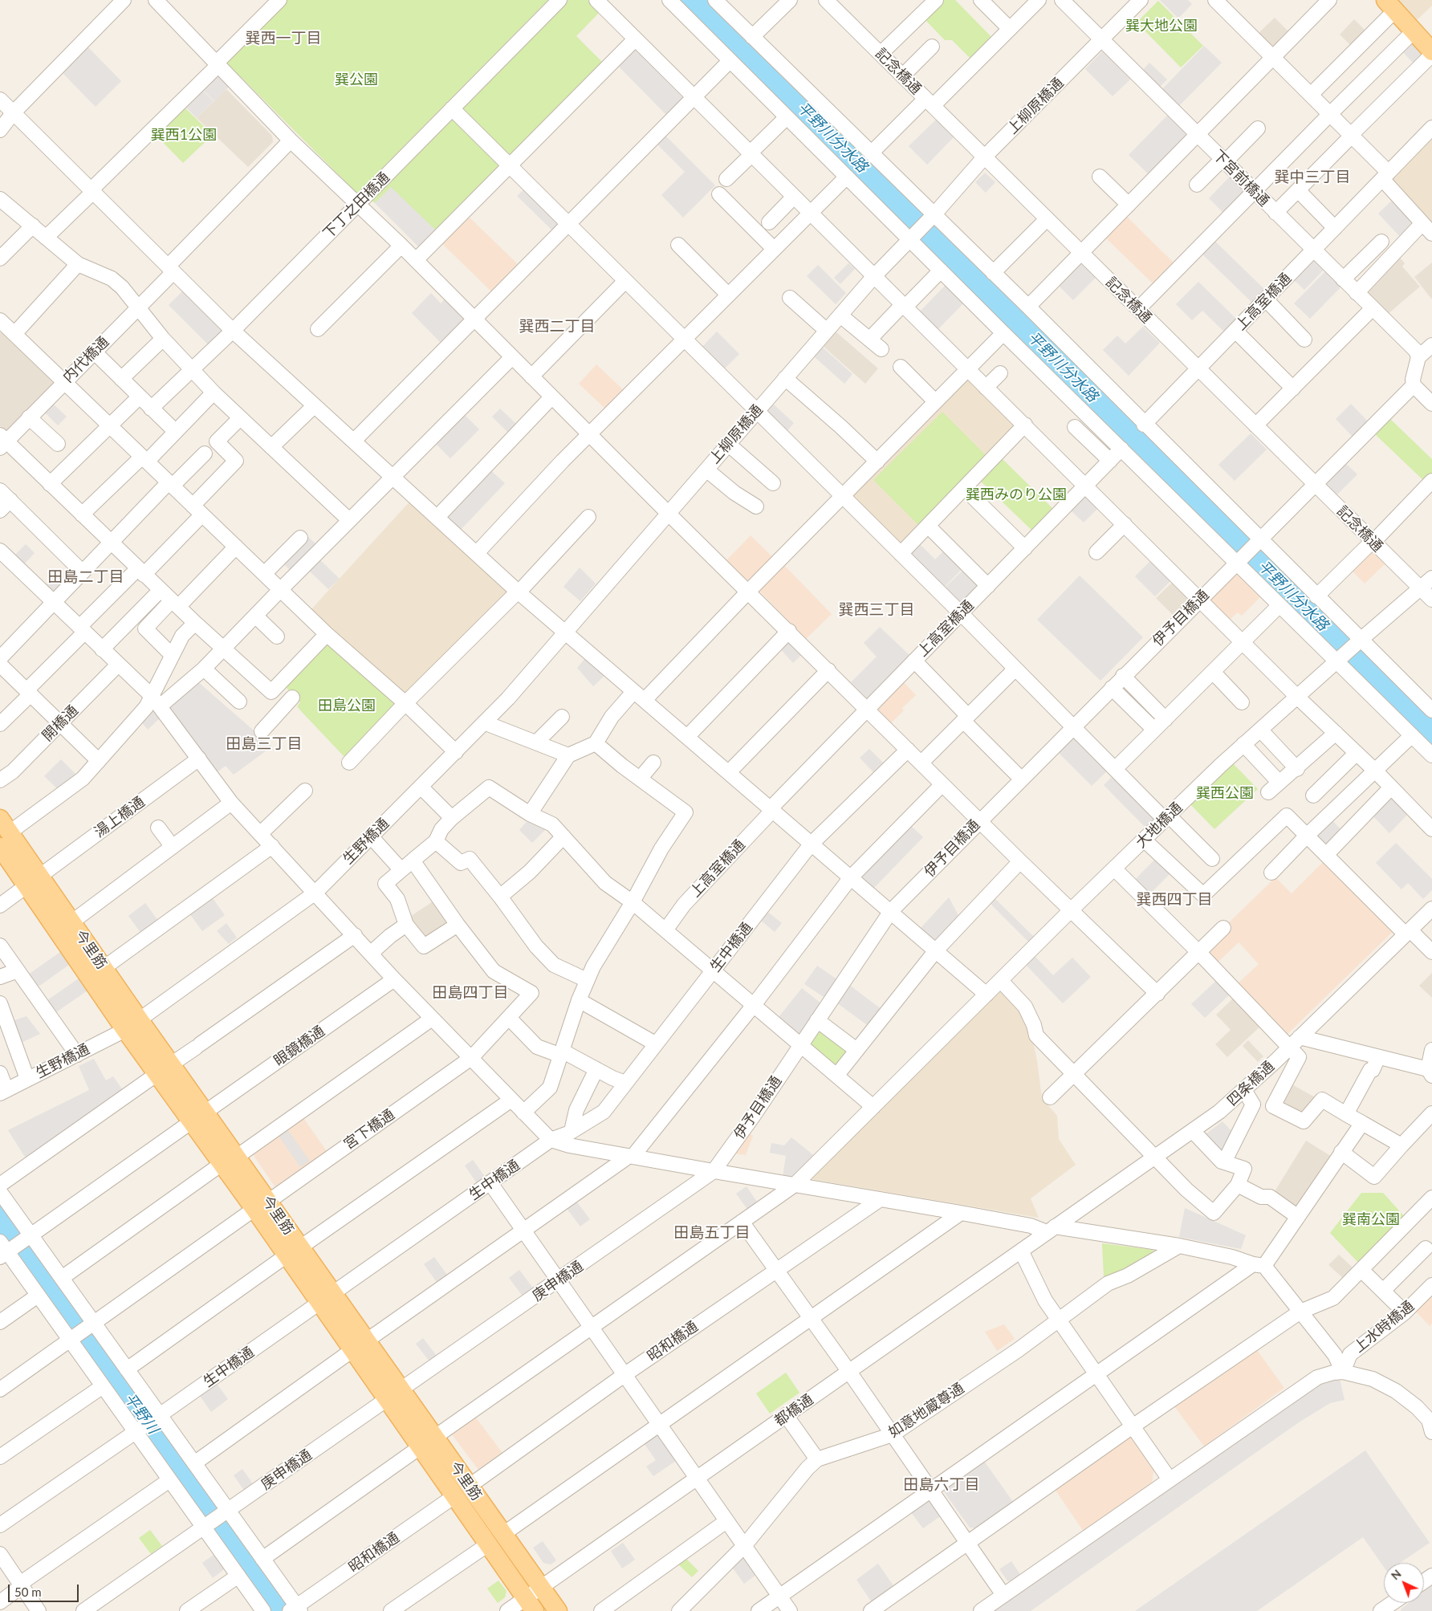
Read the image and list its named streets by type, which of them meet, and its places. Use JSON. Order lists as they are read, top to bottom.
{
  "streets": {
    "main road": ["今里筋"],
    "street": [
      "記念橋通",
      "上柳原橋通",
      "下宮前橋通",
      "下丁之田橋通",
      "上高室橋通",
      "内代橋通",
      "伊予目橋通",
      "開橋通",
      "湯上橋通",
      "大地橋通",
      "生野橋通",
      "生中橋通",
      "眼鏡橋通",
      "四条橋通",
      "宮下橋通",
      "庚申橋通",
      "上水時橋通",
      "昭和橋通",
      "都橋通",
      "如意地蔵尊通"
    ]
  },
  "crossings": [
    ["記念橋通", "上柳原橋通"],
    ["記念橋通", "上高室橋通"],
    ["上柳原橋通", "下宮前橋通"],
    ["上柳原橋通", "生野橋通"],
    ["下宮前橋通", "上高室橋通"],
    ["伊予目橋通", "庚申橋通"],
    ["湯上橋通", "今里筋"],
    ["大地橋通", "今里筋"],
    ["生野橋通", "今里筋"],
    ["生中橋通", "今里筋"],
    ["今里筋", "眼鏡橋通"],
    ["今里筋", "宮下橋通"],
    ["今里筋", "庚申橋通"],
    ["今里筋", "昭和橋通"],
    ["今里筋", "都橋通"],
    ["四条橋通", "都橋通"]
  ],
  "districts": [
    "巽西一丁目",
    "巽中三丁目",
    "巽西二丁目",
    "田島二丁目",
    "巽西三丁目",
    "田島三丁目",
    "巽西四丁目",
    "田島四丁目",
    "田島五丁目",
    "田島六丁目"
  ],
  "water": ["平野川分水路", "平野川"],
  "parks": [
    "巽大地公園",
    "巽公園",
    "巽西1公園",
    "巽西みのり公園",
    "田島公園",
    "巽西公園",
    "巽南公園"
  ],
  "scale_bar": "50 m",
  "north": "top left"
}
